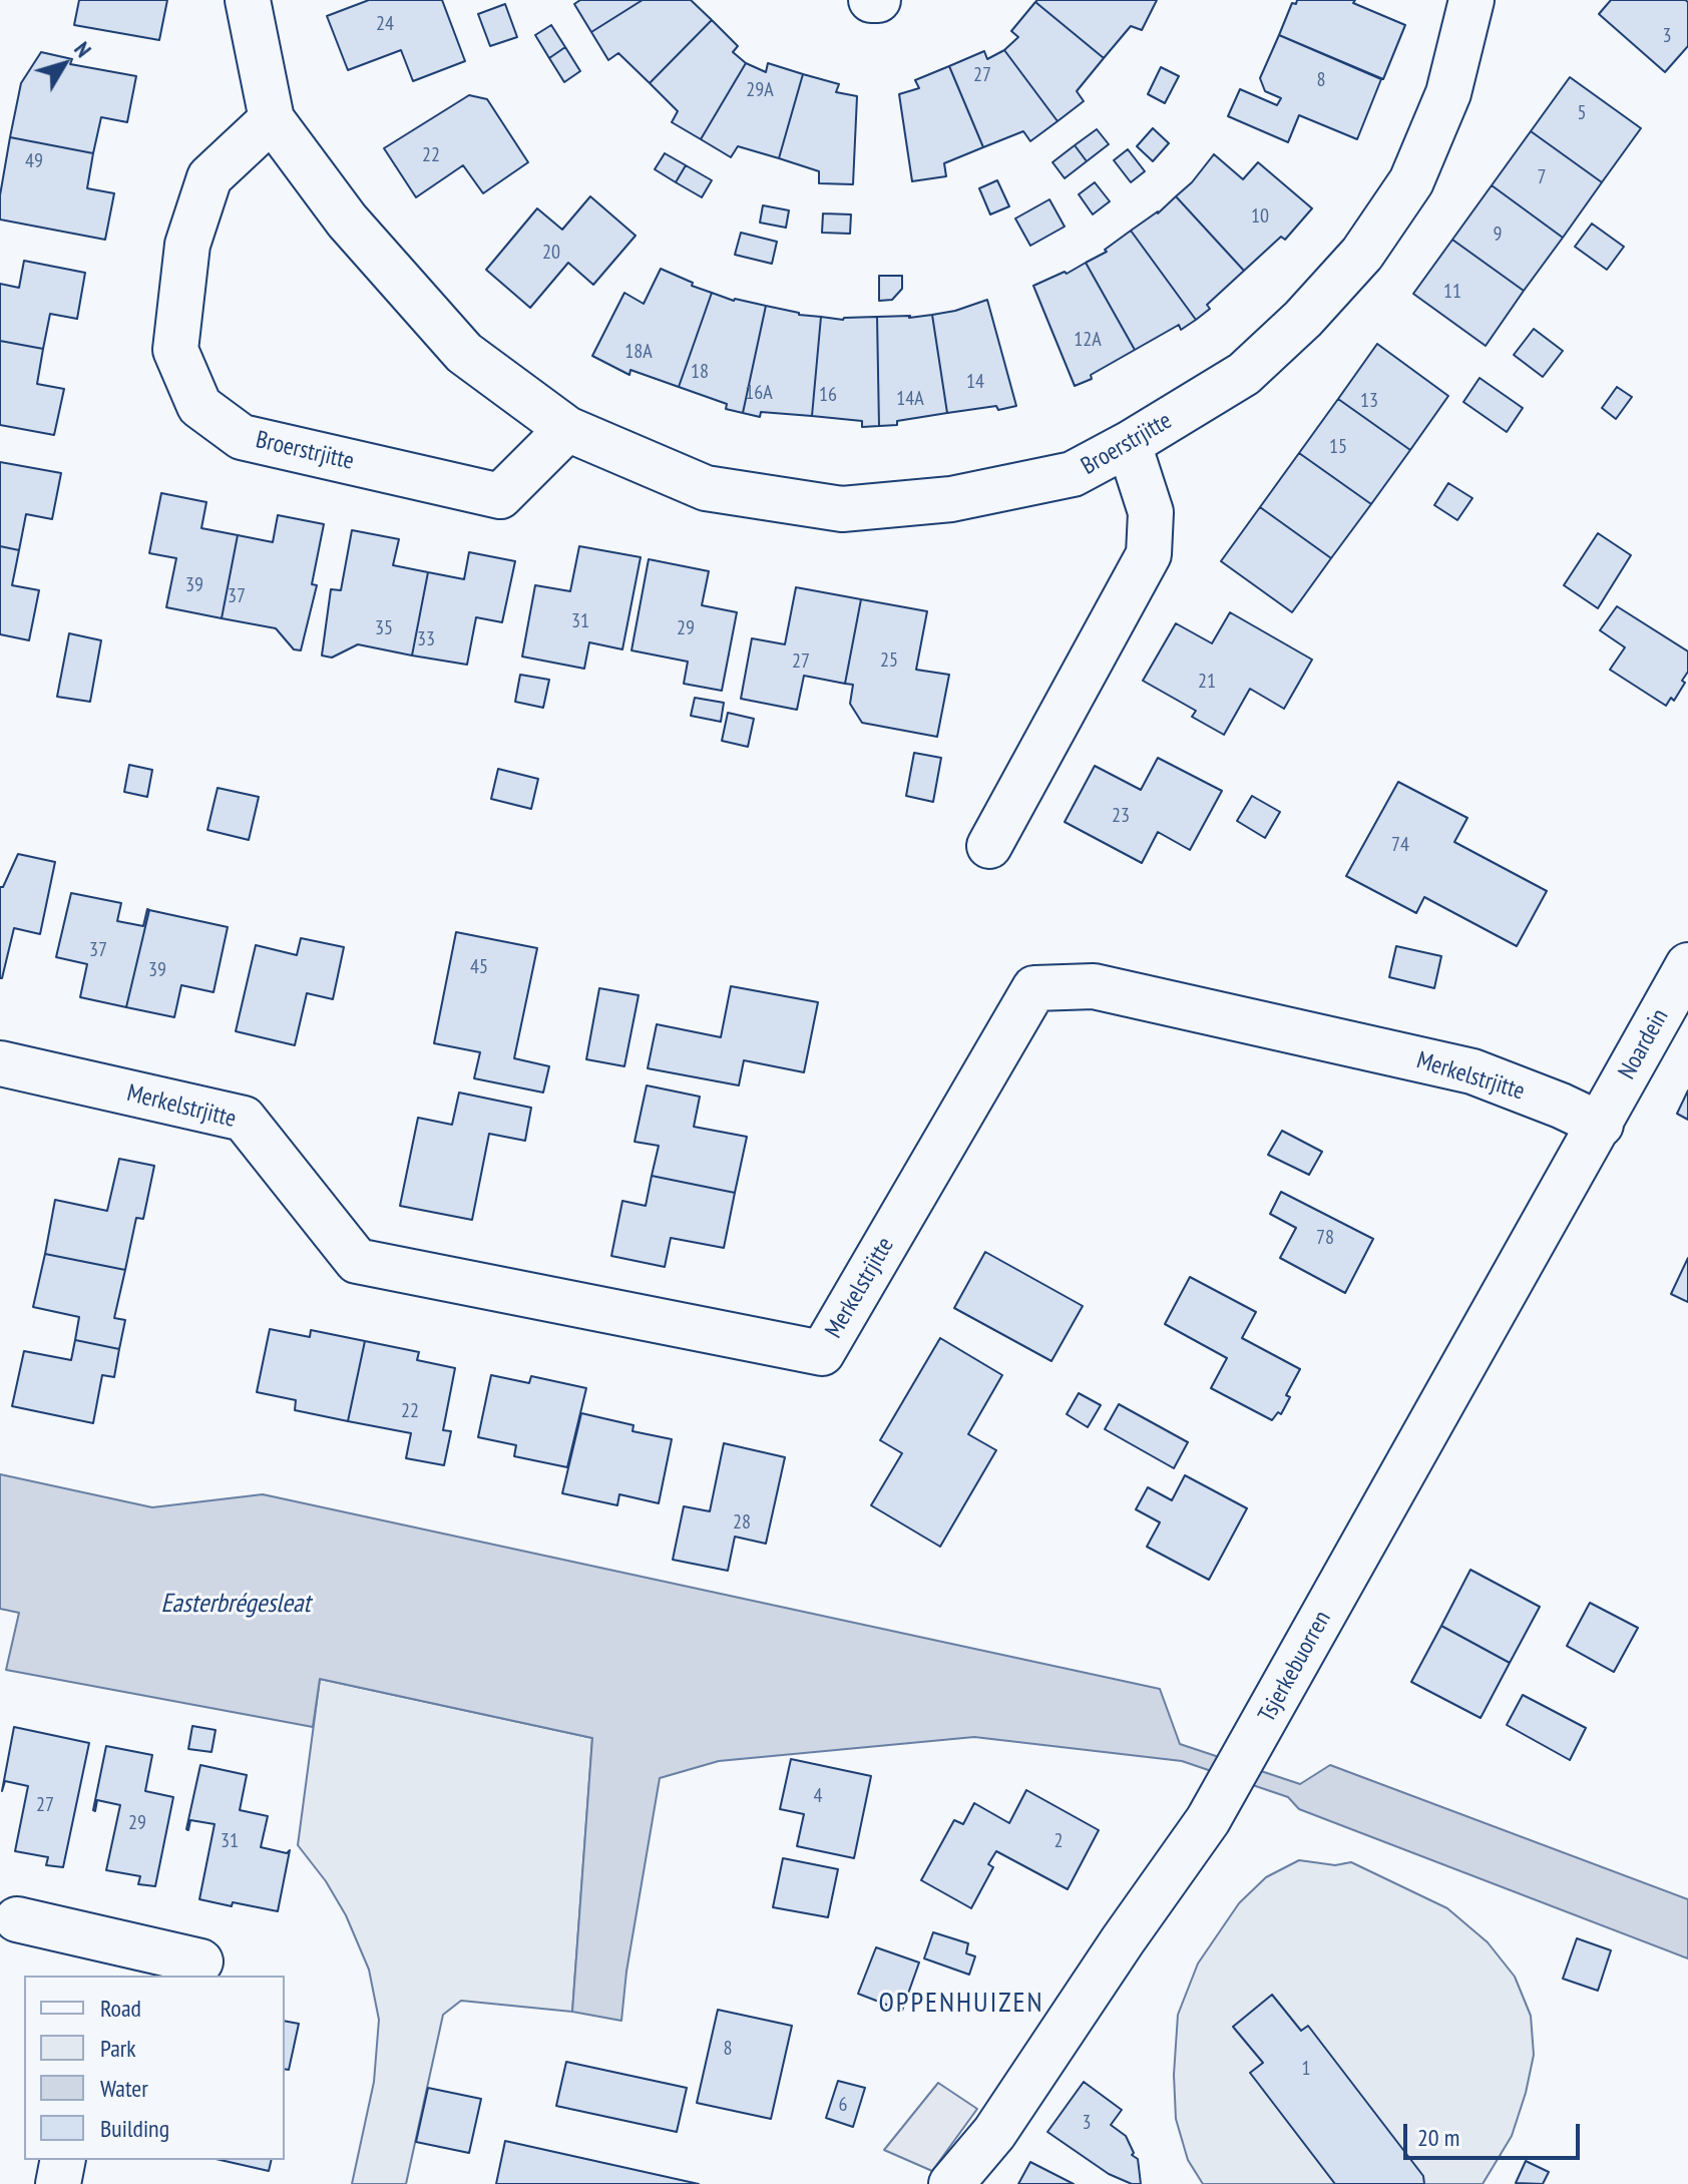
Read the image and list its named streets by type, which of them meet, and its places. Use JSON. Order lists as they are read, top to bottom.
{
  "streets": {
    "street": [
      "Broerstrjitte",
      "Noardein",
      "Merkelstrjitte",
      "Tsjerkebuorren"
    ]
  },
  "crossings": [
    ["Noardein", "Merkelstrjitte"],
    ["Noardein", "Tsjerkebuorren"],
    ["Merkelstrjitte", "Tsjerkebuorren"]
  ],
  "districts": ["OPPENHUIZEN"],
  "water": ["Easterbrégesleat"],
  "house_numbers": [
    "24",
    "3",
    "27",
    "8",
    "29A",
    "5",
    "22",
    "49",
    "7",
    "10",
    "9",
    "20",
    "11",
    "12A",
    "18A",
    "18",
    "14",
    "16A",
    "16",
    "14A",
    "13",
    "15",
    "39",
    "37",
    "31",
    "35",
    "29",
    "33",
    "25",
    "27",
    "21",
    "23",
    "74",
    "37",
    "45",
    "39",
    "78",
    "22",
    "28",
    "4",
    "27",
    "29",
    "31",
    "2",
    "8",
    "1",
    "6",
    "3"
  ],
  "legend": [
    "Road",
    "Park",
    "Water",
    "Building"
  ],
  "scale_bar": "20 m",
  "north": "top right"
}
